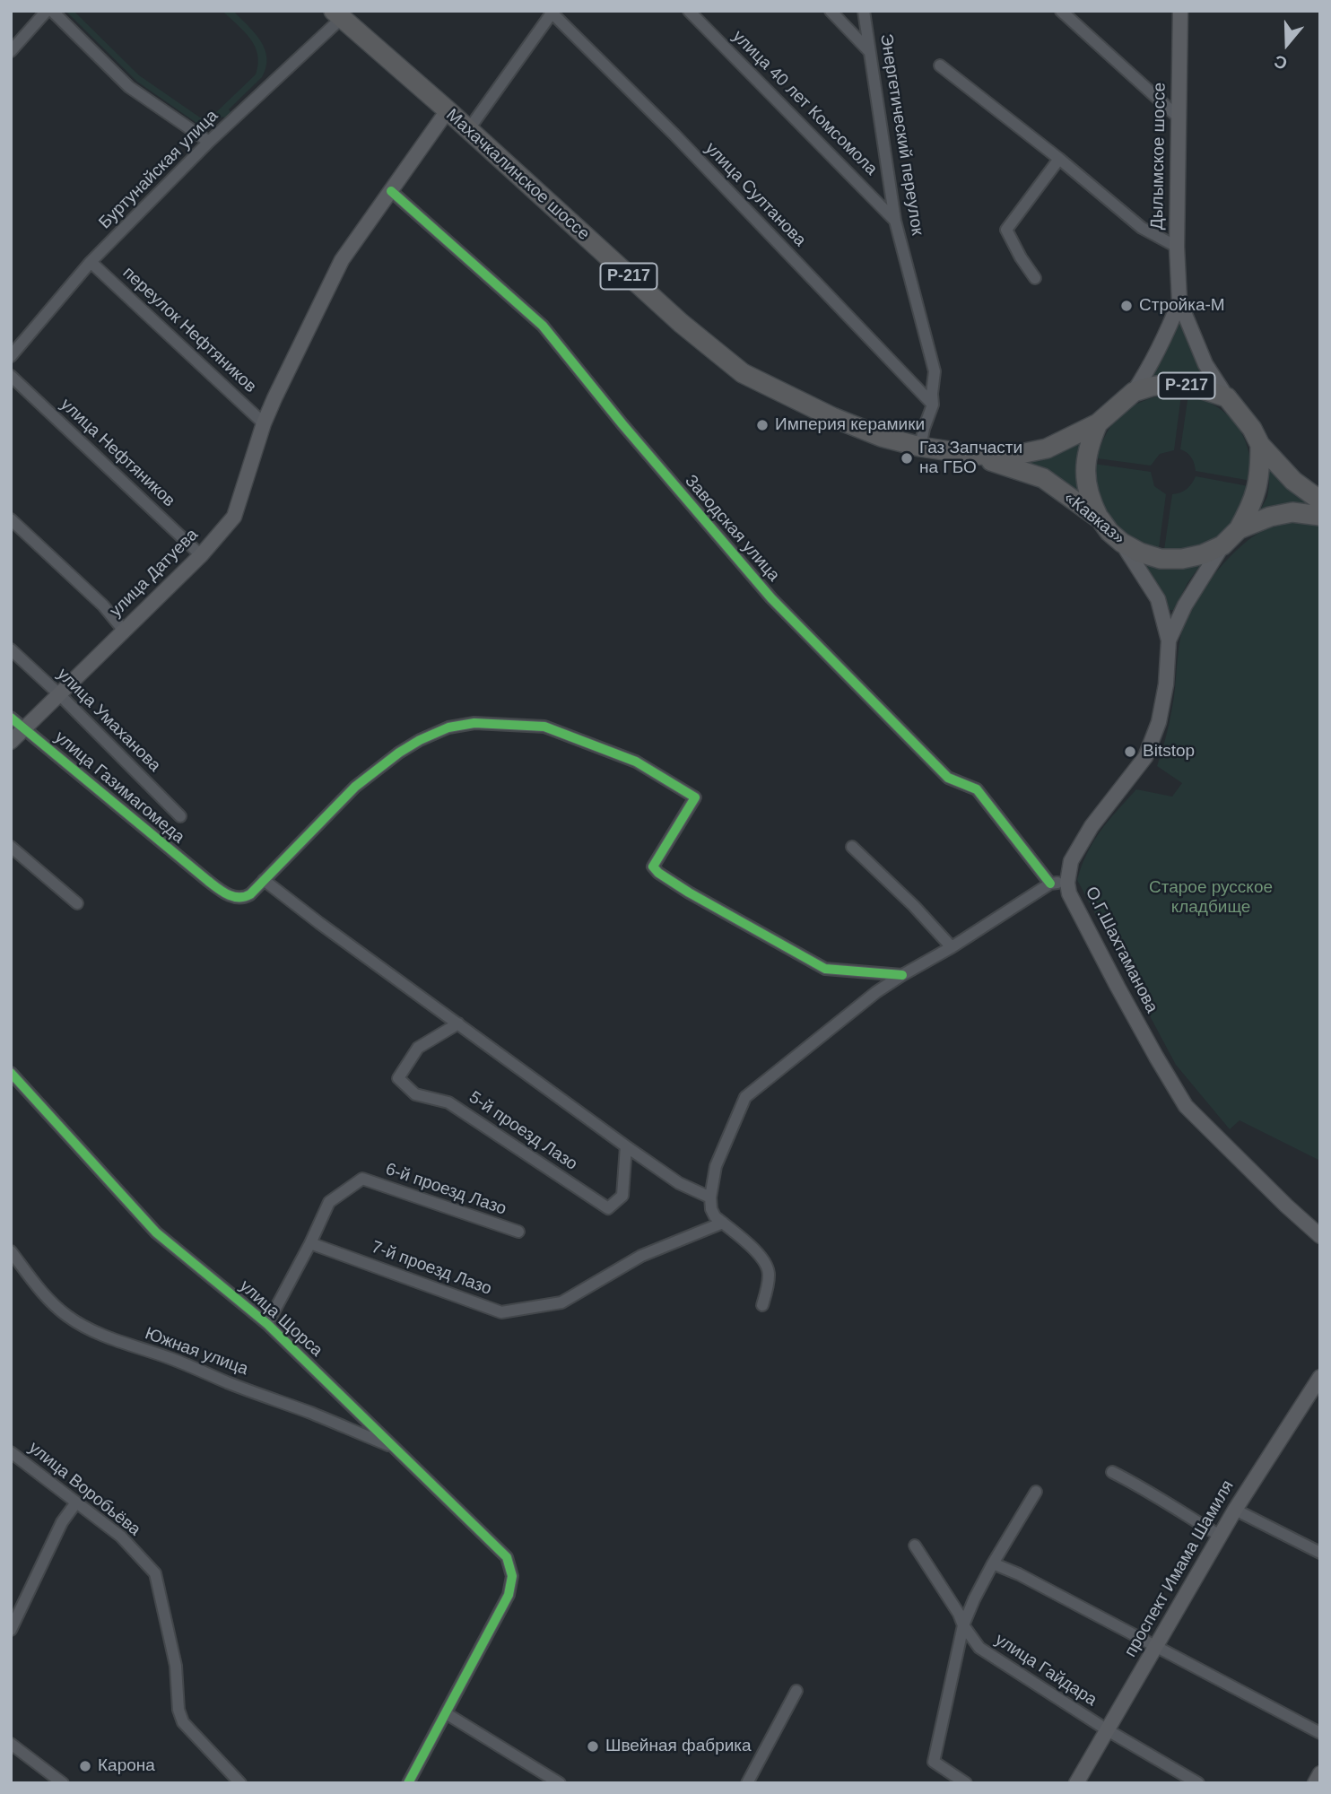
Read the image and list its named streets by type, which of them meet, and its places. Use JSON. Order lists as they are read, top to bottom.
{
  "streets": {
    "highway": ["Махачкалинское шоссе", "Р-217", "«Кавказ»"],
    "main road": [
      "Дылымское шоссе",
      "улица Датуева",
      "О.Г.Шахтаманова",
      "проспект Имама Шамиля"
    ],
    "street": [
      "улица 40 лет Комсомола",
      "Энергетический переулок",
      "Буртунайская улица",
      "улица Султанова",
      "переулок Нефтяников",
      "улица Нефтяников",
      "Заводская улица",
      "улица Умаханова",
      "улица Газимагомеда",
      "5-й проезд Лазо",
      "6-й проезд Лазо",
      "7-й проезд Лазо",
      "улица Щорса",
      "Южная улица",
      "улица Воробьёва",
      "улица Гайдара"
    ]
  },
  "crossings": [
    ["улица 40 лет Комсомола", "Энергетический переулок"],
    ["Энергетический переулок", "Махачкалинское шоссе"],
    ["Энергетический переулок", "улица Султанова"],
    ["Дылымское шоссе", "Р-217"],
    ["Буртунайская улица", "Махачкалинское шоссе"],
    ["Буртунайская улица", "переулок Нефтяников"],
    ["Махачкалинское шоссе", "Р-217"],
    ["Махачкалинское шоссе", "«Кавказ»"],
    ["Махачкалинское шоссе", "улица Датуева"],
    ["Р-217", "«Кавказ»"],
    ["Р-217", "О.Г.Шахтаманова"],
    ["переулок Нефтяников", "улица Датуева"],
    ["улица Нефтяников", "улица Датуева"],
    ["Заводская улица", "улица Датуева"],
    ["улица Датуева", "улица Умаханова"],
    ["улица Датуева", "улица Газимагомеда"],
    ["6-й проезд Лазо", "7-й проезд Лазо"],
    ["улица Щорса", "Южная улица"],
    ["проспект Имама Шамиля", "улица Гайдара"]
  ],
  "parks": ["Старое русское кладбище"],
  "places": [
    "Стройка-М",
    "Империя керамики",
    "Газ Запчасти на ГБО",
    "Bitstop",
    "Швейная фабрика",
    "Карона"
  ],
  "north": "bottom"
}
